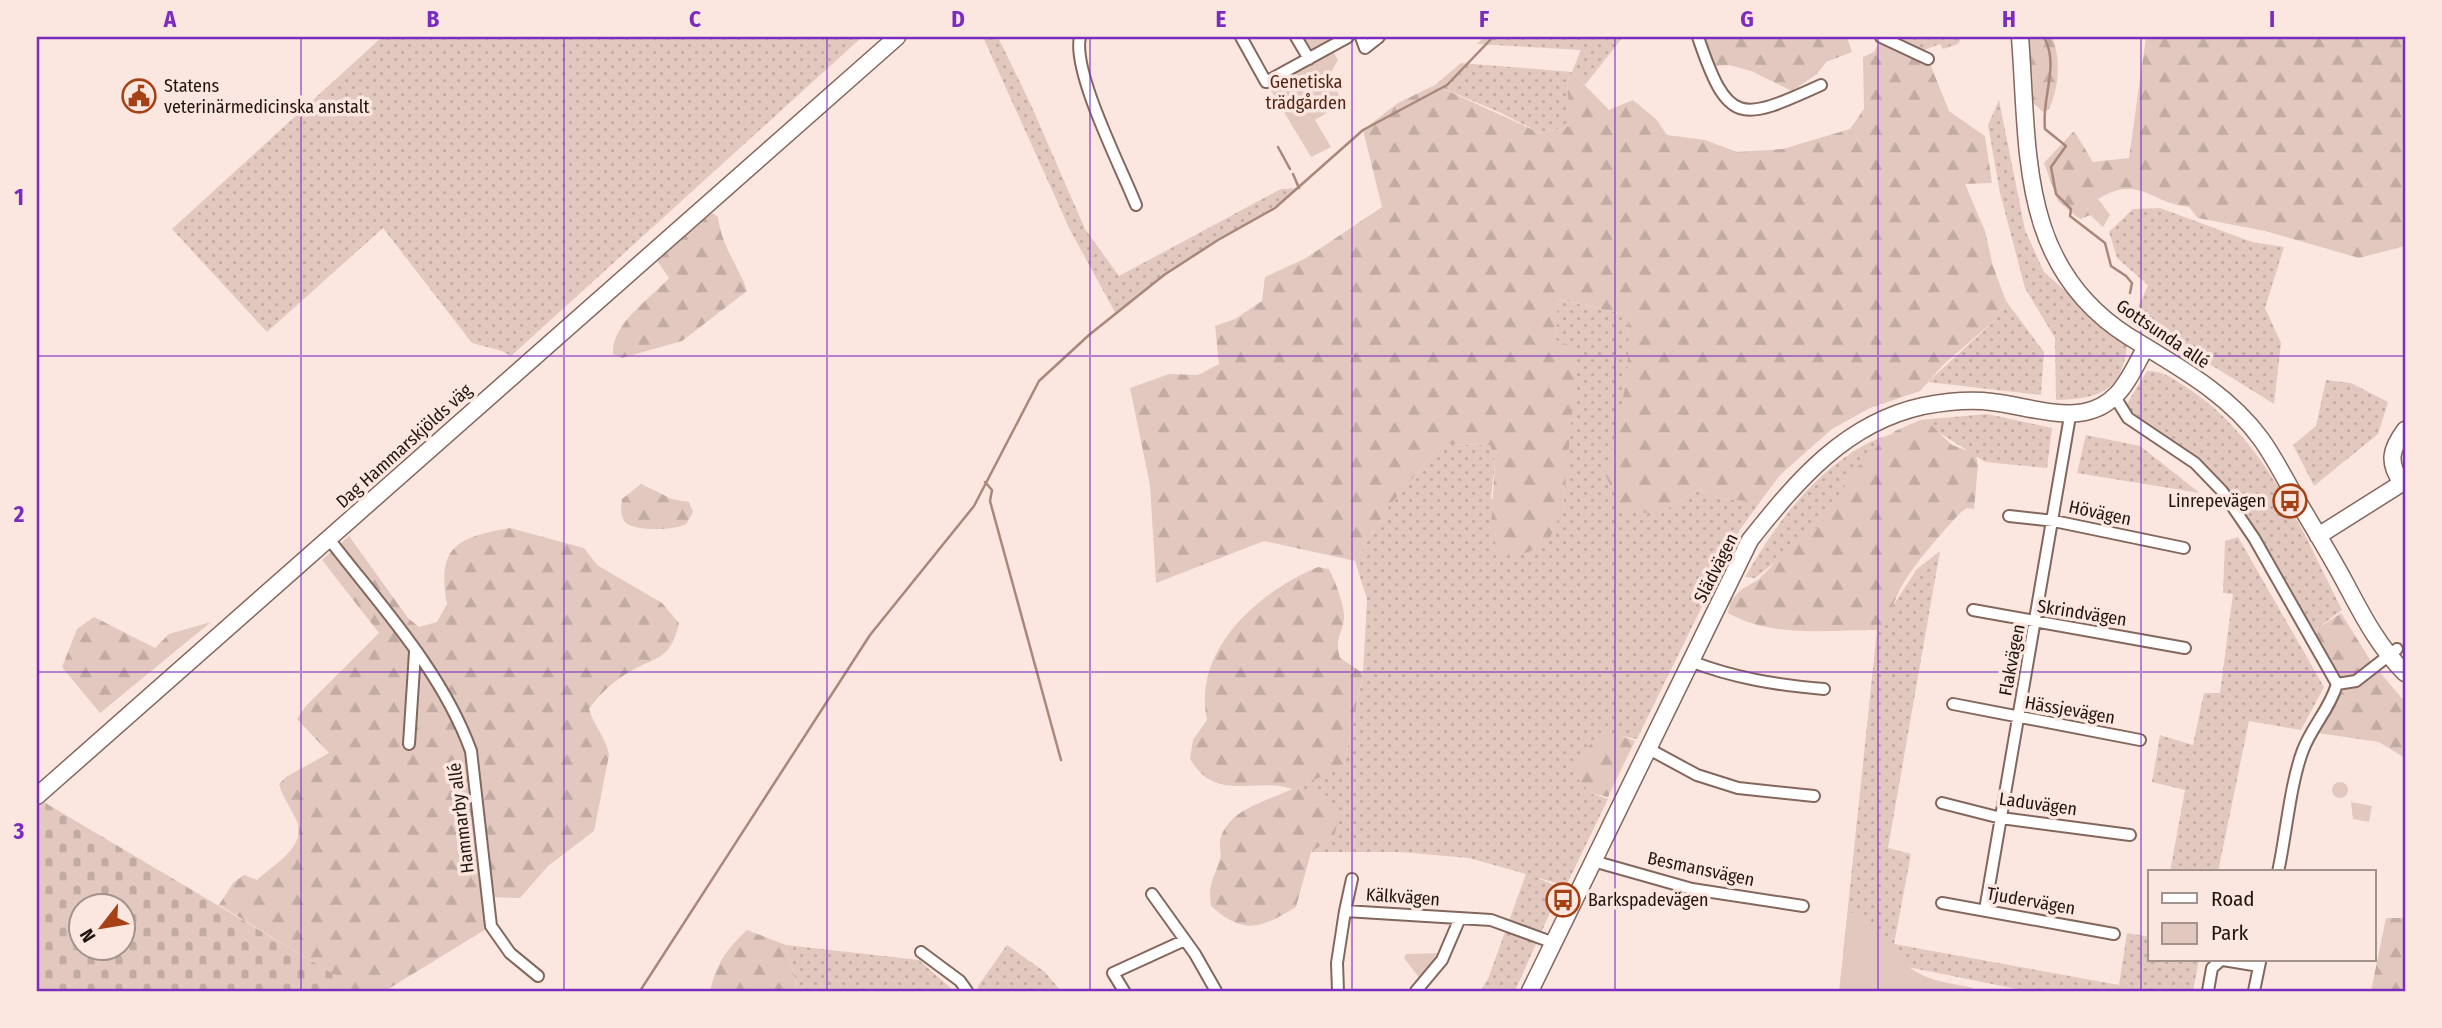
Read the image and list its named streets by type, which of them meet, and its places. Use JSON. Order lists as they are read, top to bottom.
{
  "streets": {
    "street": [
      "Gottsunda allé",
      "Dag Hammarskjölds väg",
      "Hövägen",
      "Slädvägen",
      "Skrindvägen",
      "Flakvägen",
      "Hässjevägen",
      "Laduvägen",
      "Hammarby allé",
      "Besmansvägen",
      "Kälkvägen",
      "Tjudervägen"
    ]
  },
  "crossings": [
    ["Dag Hammarskjölds väg", "Hammarby allé"],
    ["Hövägen", "Flakvägen"],
    ["Slädvägen", "Flakvägen"],
    ["Slädvägen", "Besmansvägen"],
    ["Slädvägen", "Kälkvägen"],
    ["Skrindvägen", "Flakvägen"],
    ["Flakvägen", "Hässjevägen"],
    ["Flakvägen", "Laduvägen"],
    ["Flakvägen", "Tjudervägen"]
  ],
  "parks": ["Genetiska trädgården"],
  "places": {
    "public building": ["Statens veterinärmedicinska anstalt"],
    "bus stop": ["Linrepevägen", "Barkspadevägen"]
  },
  "legend": ["Road", "Park"],
  "north": "bottom left",
  "grid": {
    "columns": [
      "A",
      "B",
      "C",
      "D",
      "E",
      "F",
      "G",
      "H",
      "I"
    ],
    "rows": ["1", "2", "3"]
  }
}
